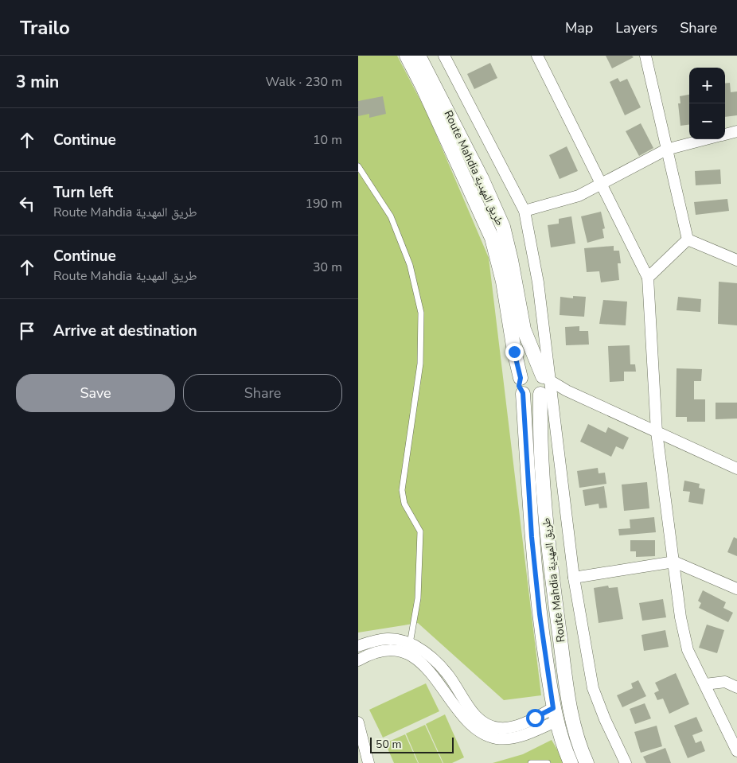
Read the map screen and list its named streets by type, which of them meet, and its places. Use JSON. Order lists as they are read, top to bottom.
{
  "streets": {
    "street": ["Route Mahdia طريق المهدية"]
  },
  "scale_bar": "50 m",
  "page": {
    "header": "Trailo",
    "nav": ["Map", "Layers", "Share"],
    "heading": ["3 min", "Walk · 230 m"],
    "map_buttons": ["+", "−"],
    "list": [
      ["Continue", "10 m"],
      ["Turn left", "Route Mahdia طريق المهدية", "190 m"],
      ["Continue", "Route Mahdia طريق المهدية", "30 m"],
      "Arrive at destination"
    ],
    "buttons": ["Save", "Share"],
    "scale": "50 m"
  }
}
